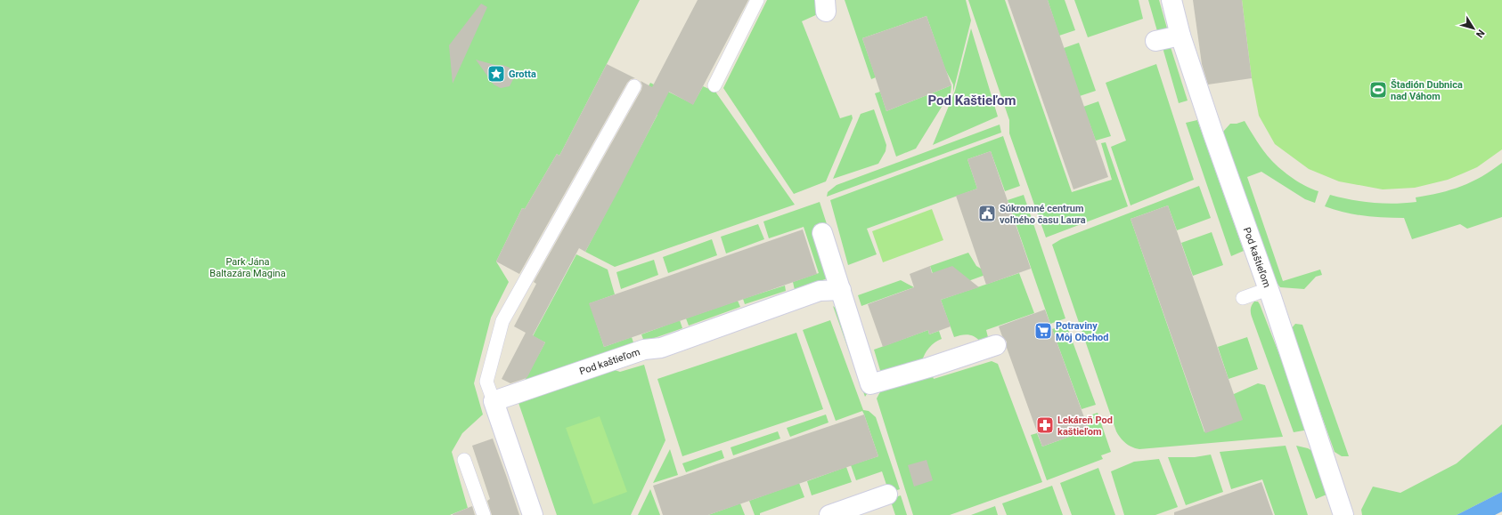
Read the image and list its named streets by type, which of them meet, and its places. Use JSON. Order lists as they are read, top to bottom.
{
  "streets": {
    "street": ["Pod kaštieľom"]
  },
  "districts": ["Pod Kaštieľom"],
  "parks": ["Park Jána Baltazára Magina"],
  "places": {
    "place": ["Grotta"],
    "sports": ["Štadión Dubnica nad Váhom"],
    "public building": ["Súkromné centrum voľného času Laura"],
    "supermarket": ["Potraviny Môj Obchod"],
    "pharmacy": ["Lekáreň Pod kaštieľom"]
  },
  "north": "bottom right"
}
